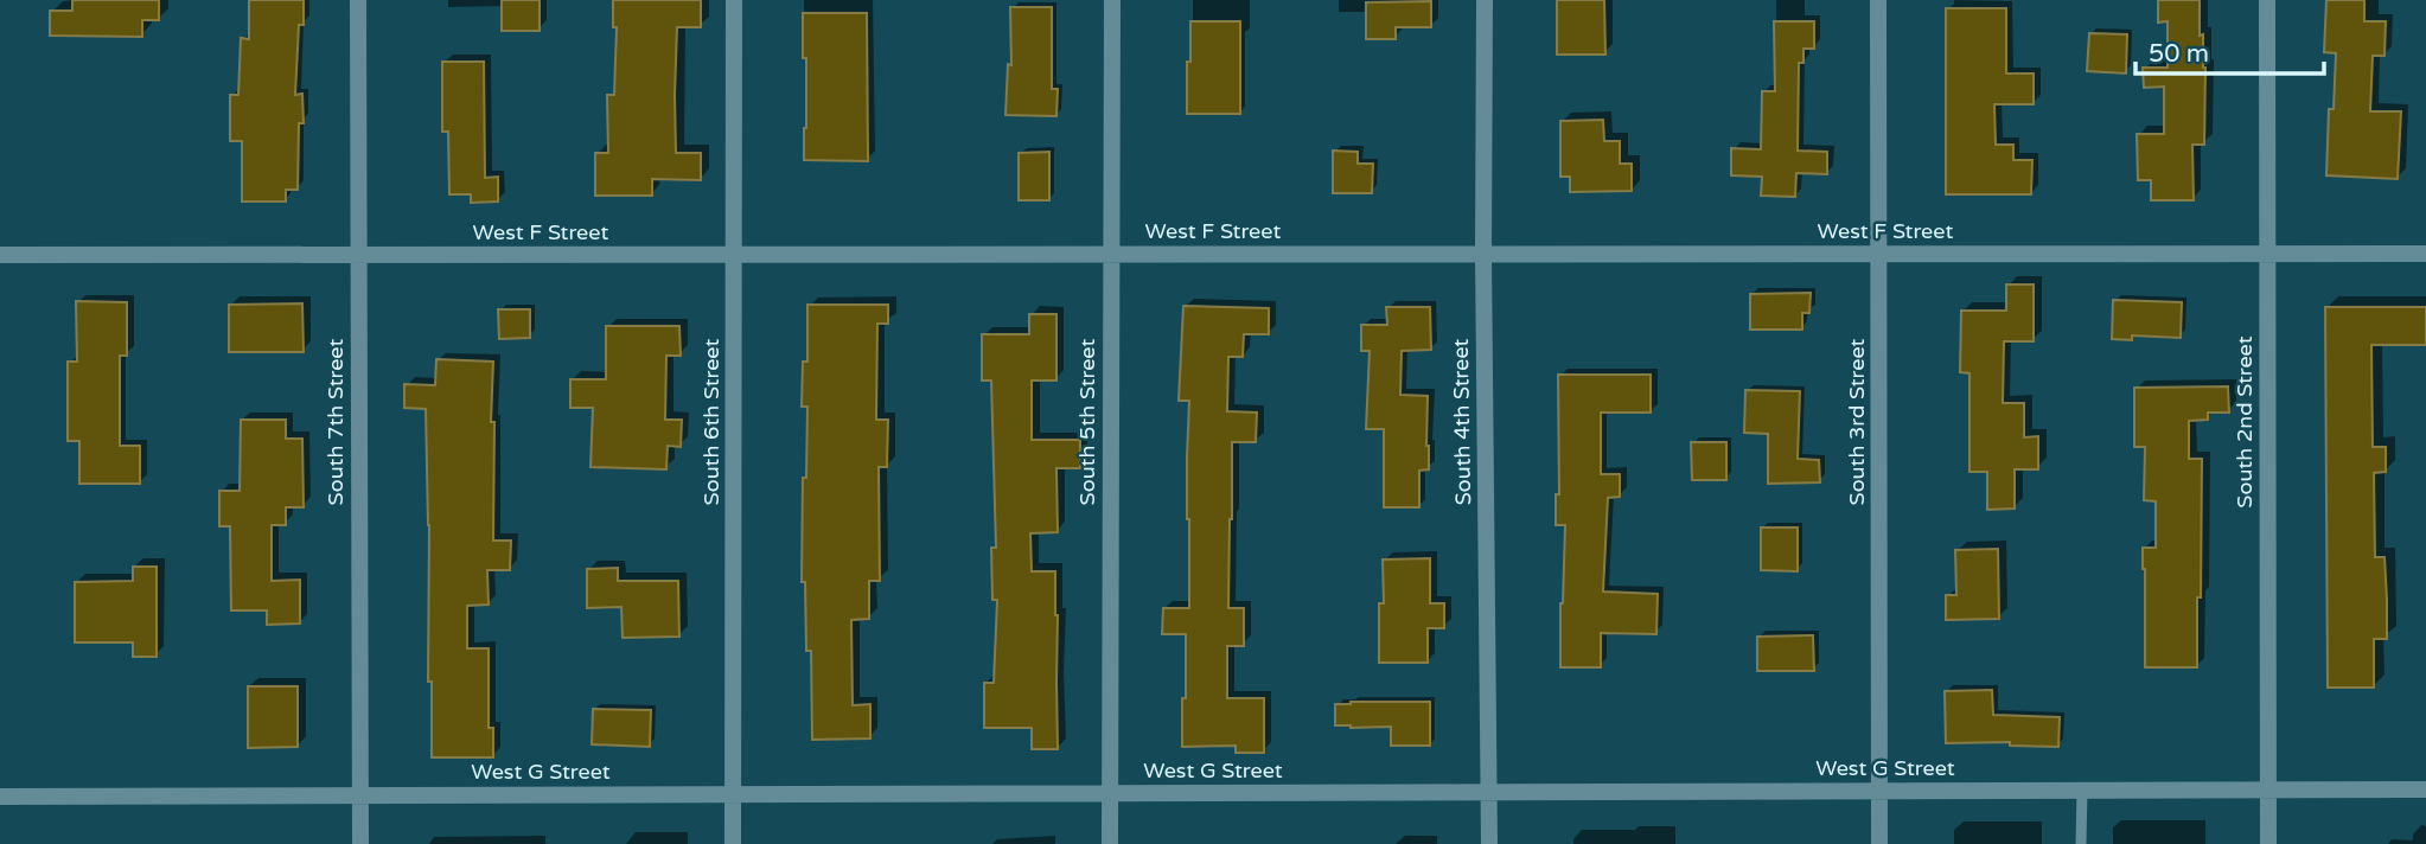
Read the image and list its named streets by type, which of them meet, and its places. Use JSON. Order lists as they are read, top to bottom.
{
  "streets": {
    "street": [
      "West F Street",
      "South 7th Street",
      "South 6th Street",
      "South 5th Street",
      "South 4th Street",
      "South 3rd Street",
      "South 2nd Street",
      "West G Street"
    ]
  },
  "crossings": [
    ["West F Street", "South 7th Street"],
    ["West F Street", "South 6th Street"],
    ["West F Street", "South 5th Street"],
    ["West F Street", "South 4th Street"],
    ["West F Street", "South 3rd Street"],
    ["West F Street", "South 2nd Street"],
    ["South 7th Street", "West G Street"],
    ["South 6th Street", "West G Street"],
    ["South 5th Street", "West G Street"],
    ["South 4th Street", "West G Street"],
    ["South 3rd Street", "West G Street"],
    ["South 2nd Street", "West G Street"]
  ],
  "scale_bar": "50 m"
}
